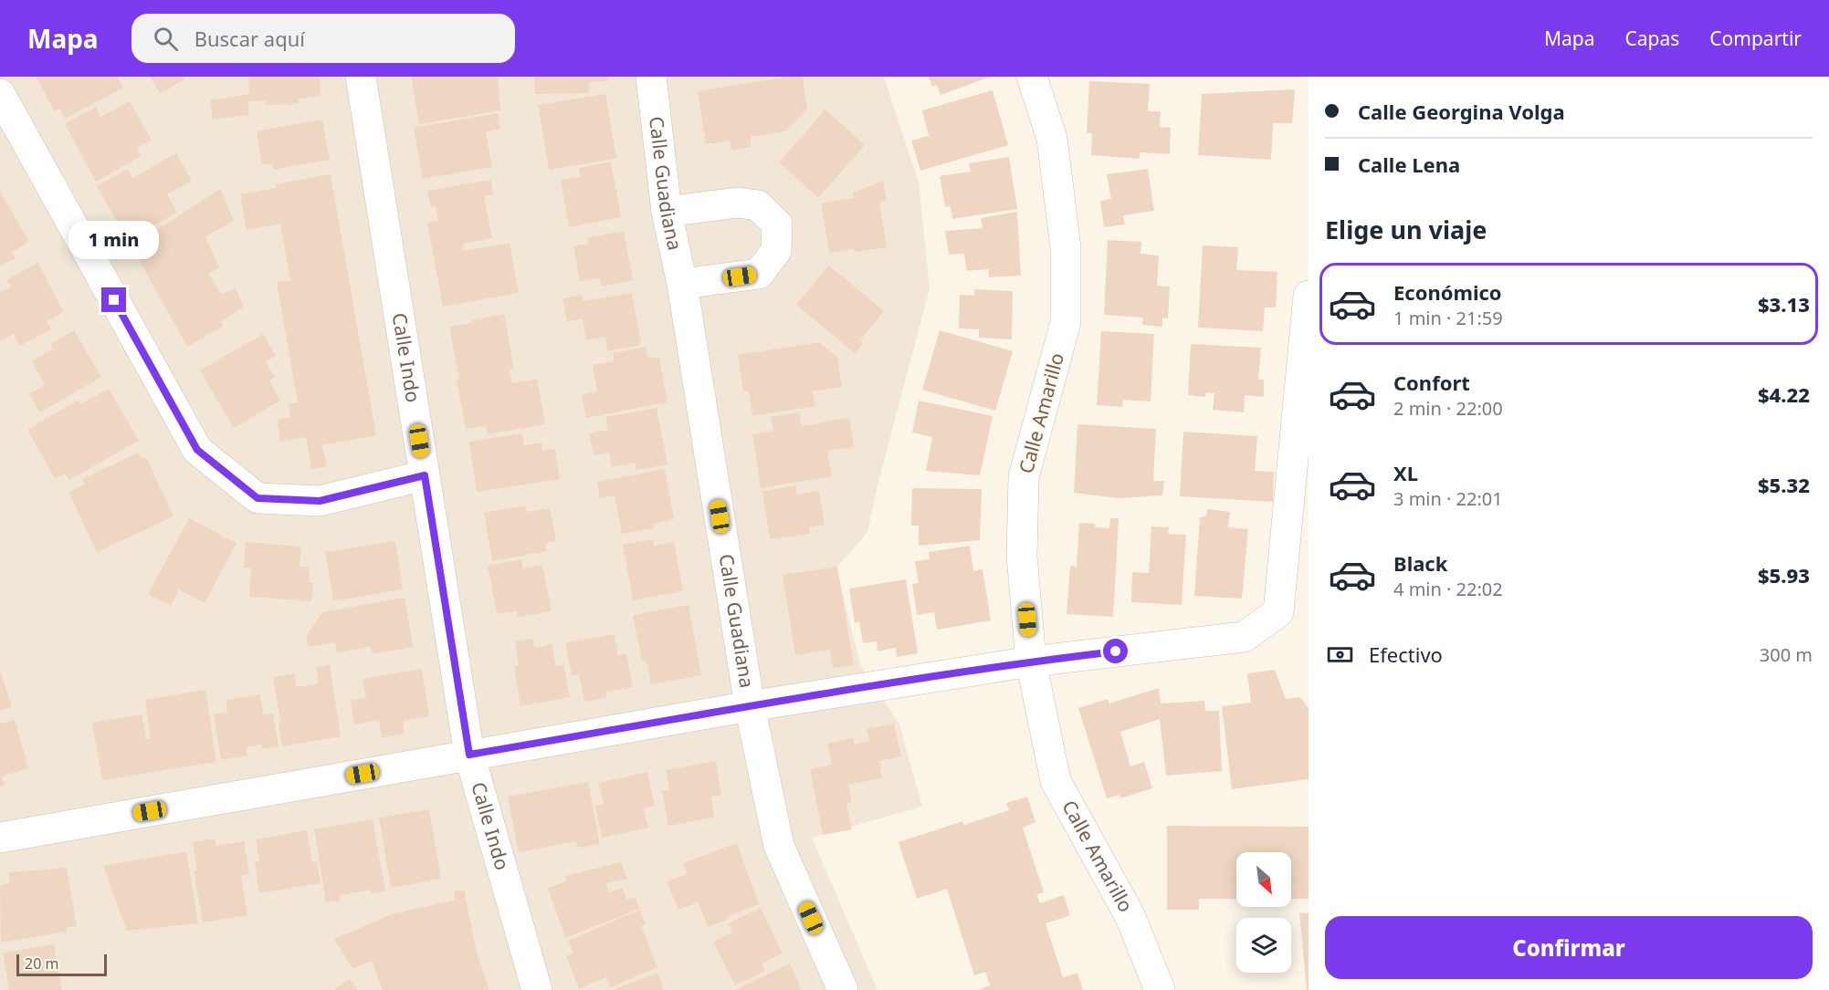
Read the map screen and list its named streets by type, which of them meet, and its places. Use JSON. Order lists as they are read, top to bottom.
{
  "streets": {
    "street": ["Calle Guadiana", "Calle Indo", "Calle Amarillo"]
  },
  "scale_bar": "20 m",
  "north": "bottom right",
  "page": {
    "header": "Mapa",
    "search": "Buscar aquí",
    "nav": ["Mapa", "Capas", "Compartir"],
    "banner": ["Calle Georgina Volga", "Calle Lena"],
    "heading": "Elige un viaje",
    "bubble": "1 min",
    "list": [
      {
        "name": "Económico",
        "note": "1 min · 21:59",
        "value": "$3.13"
      },
      {
        "name": "Confort",
        "note": "2 min · 22:00",
        "value": "$4.22"
      },
      {
        "name": "XL",
        "note": "3 min · 22:01",
        "value": "$5.32"
      },
      {
        "name": "Black",
        "note": "4 min · 22:02",
        "value": "$5.93"
      }
    ],
    "pay": ["Efectivo", "300 m"],
    "buttons": "Confirmar",
    "scale": "20 m"
  }
}
